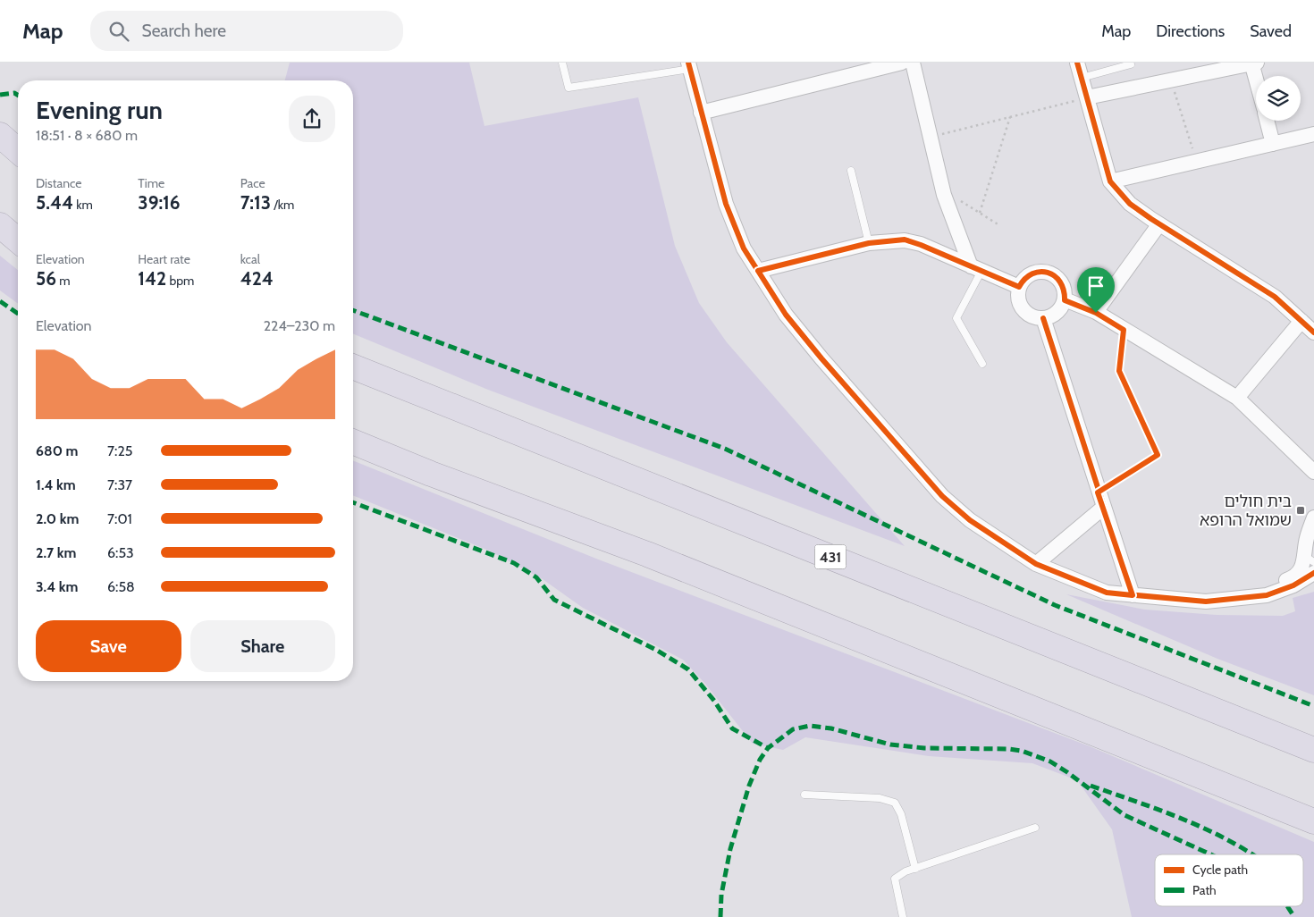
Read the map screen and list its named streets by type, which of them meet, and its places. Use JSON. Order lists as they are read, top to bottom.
{
  "streets": {
    "highway": ["431"]
  },
  "places": {
    "transit": ["בית חולים שמואל הרופא"]
  },
  "legend": ["Cycle path", "Path"],
  "page": {
    "header": "Map",
    "search": "Search here",
    "nav": ["Map", "Directions", "Saved"],
    "heading": ["Evening run", "18:51 · 8 × 680 m"],
    "stats": [
      ["Distance", "5.44 km"],
      ["Time", "39:16"],
      ["Pace", "7:13 /km"],
      ["Elevation", "56 m"],
      ["Heart rate", "142 bpm"],
      ["kcal", "424"]
    ],
    "chart": ["Elevation", "224–230 m"],
    "list": [
      {
        "name": "680 m",
        "note": "7:25"
      },
      {
        "name": "1.4 km",
        "note": "7:37"
      },
      {
        "name": "2.0 km",
        "note": "7:01"
      },
      {
        "name": "2.7 km",
        "note": "6:53"
      },
      {
        "name": "3.4 km",
        "note": "6:58"
      }
    ],
    "buttons": ["Save", "Share"]
  }
}
